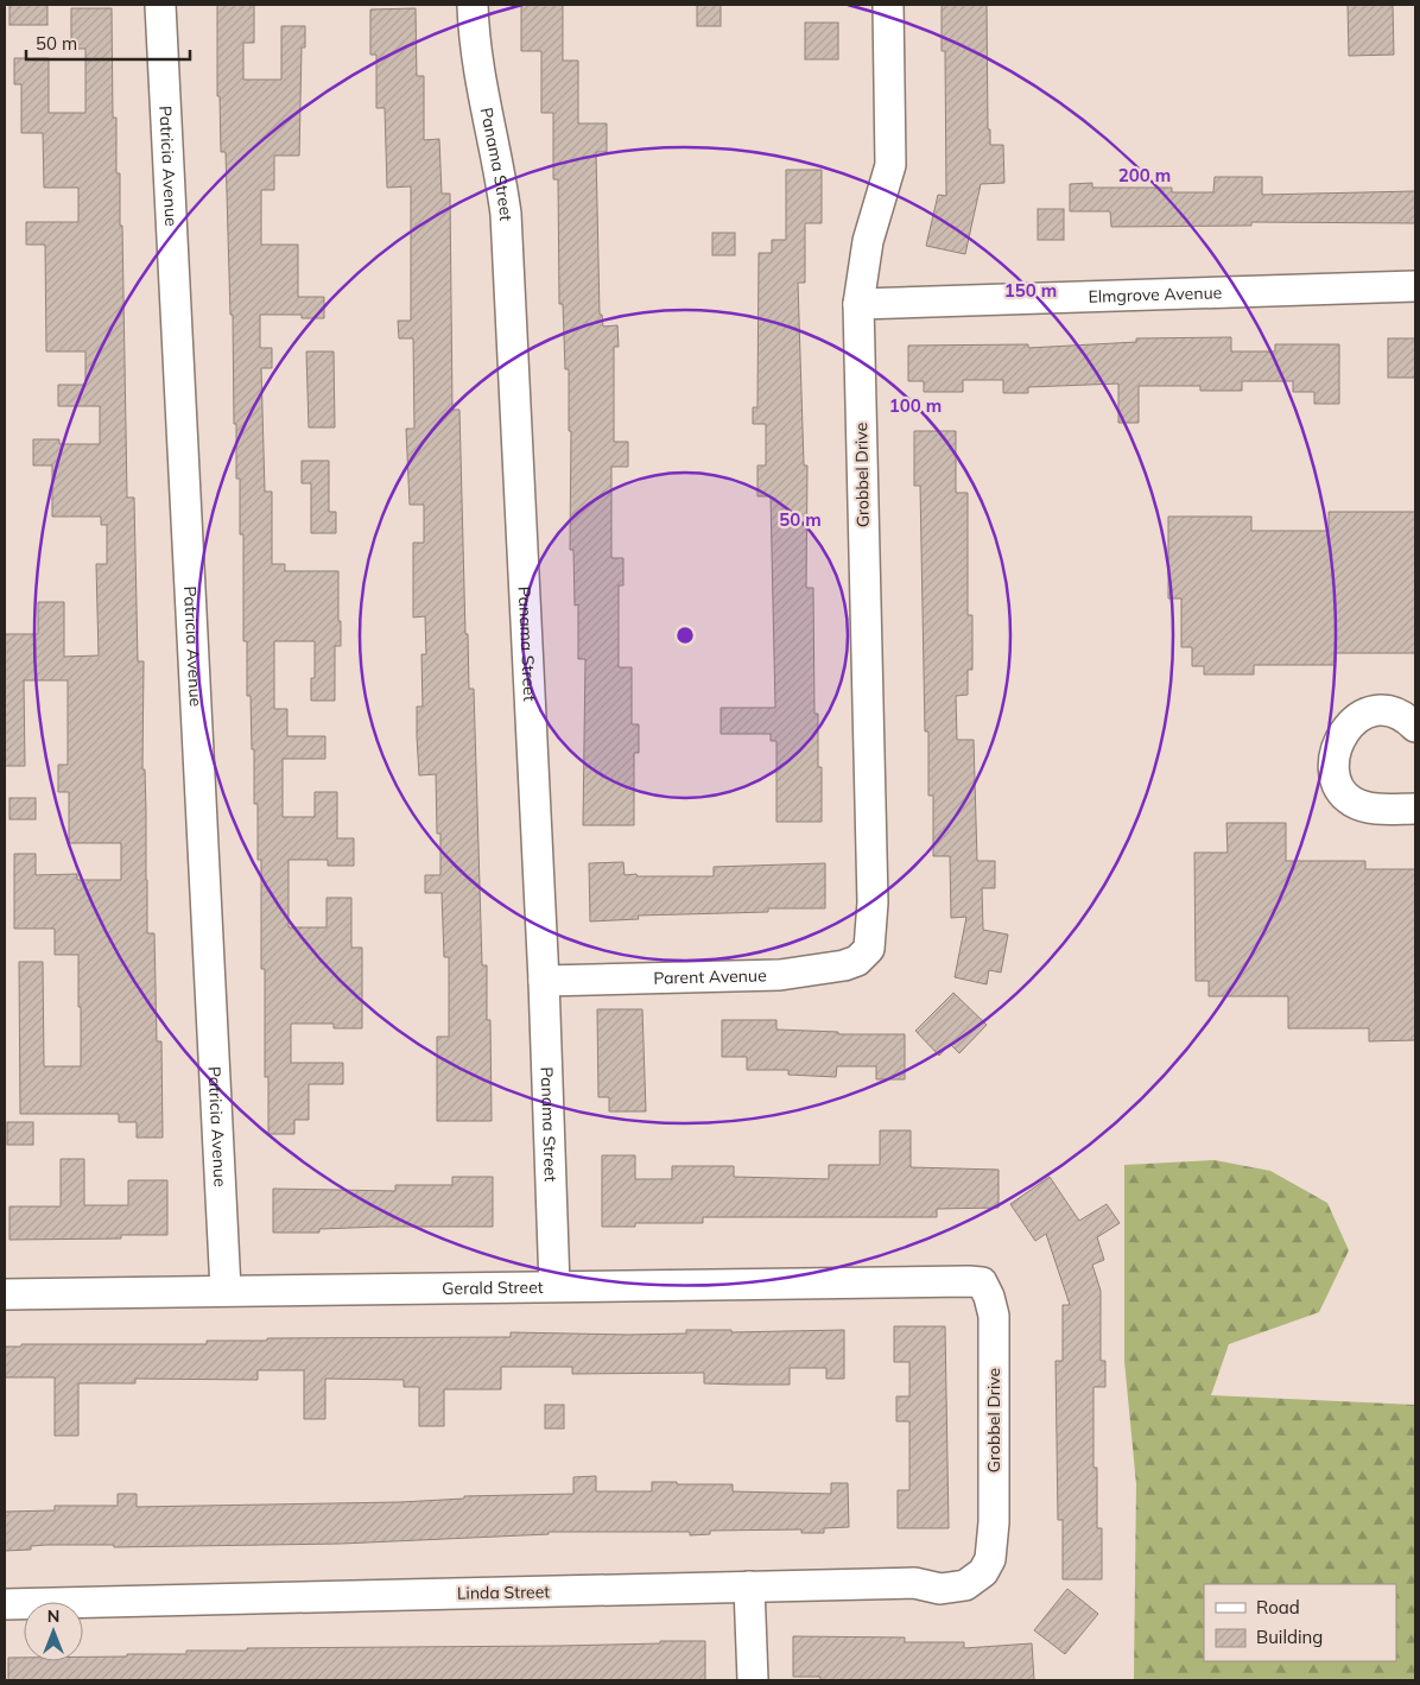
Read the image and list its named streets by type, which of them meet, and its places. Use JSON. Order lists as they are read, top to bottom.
{
  "streets": {
    "street": [
      "Panama Street",
      "Patricia Avenue",
      "Elmgrove Avenue",
      "Grobbel Drive",
      "Parent Avenue",
      "Gerald Street",
      "Linda Street"
    ]
  },
  "crossings": [
    ["Panama Street", "Parent Avenue"],
    ["Panama Street", "Gerald Street"],
    ["Patricia Avenue", "Gerald Street"],
    ["Elmgrove Avenue", "Grobbel Drive"],
    ["Grobbel Drive", "Parent Avenue"],
    ["Grobbel Drive", "Gerald Street"],
    ["Grobbel Drive", "Linda Street"]
  ],
  "legend": ["Road", "Building"],
  "scale_bar": "50 m",
  "north": "top",
  "rings": [
    "200 m",
    "150 m",
    "100 m",
    "50 m"
  ]
}
